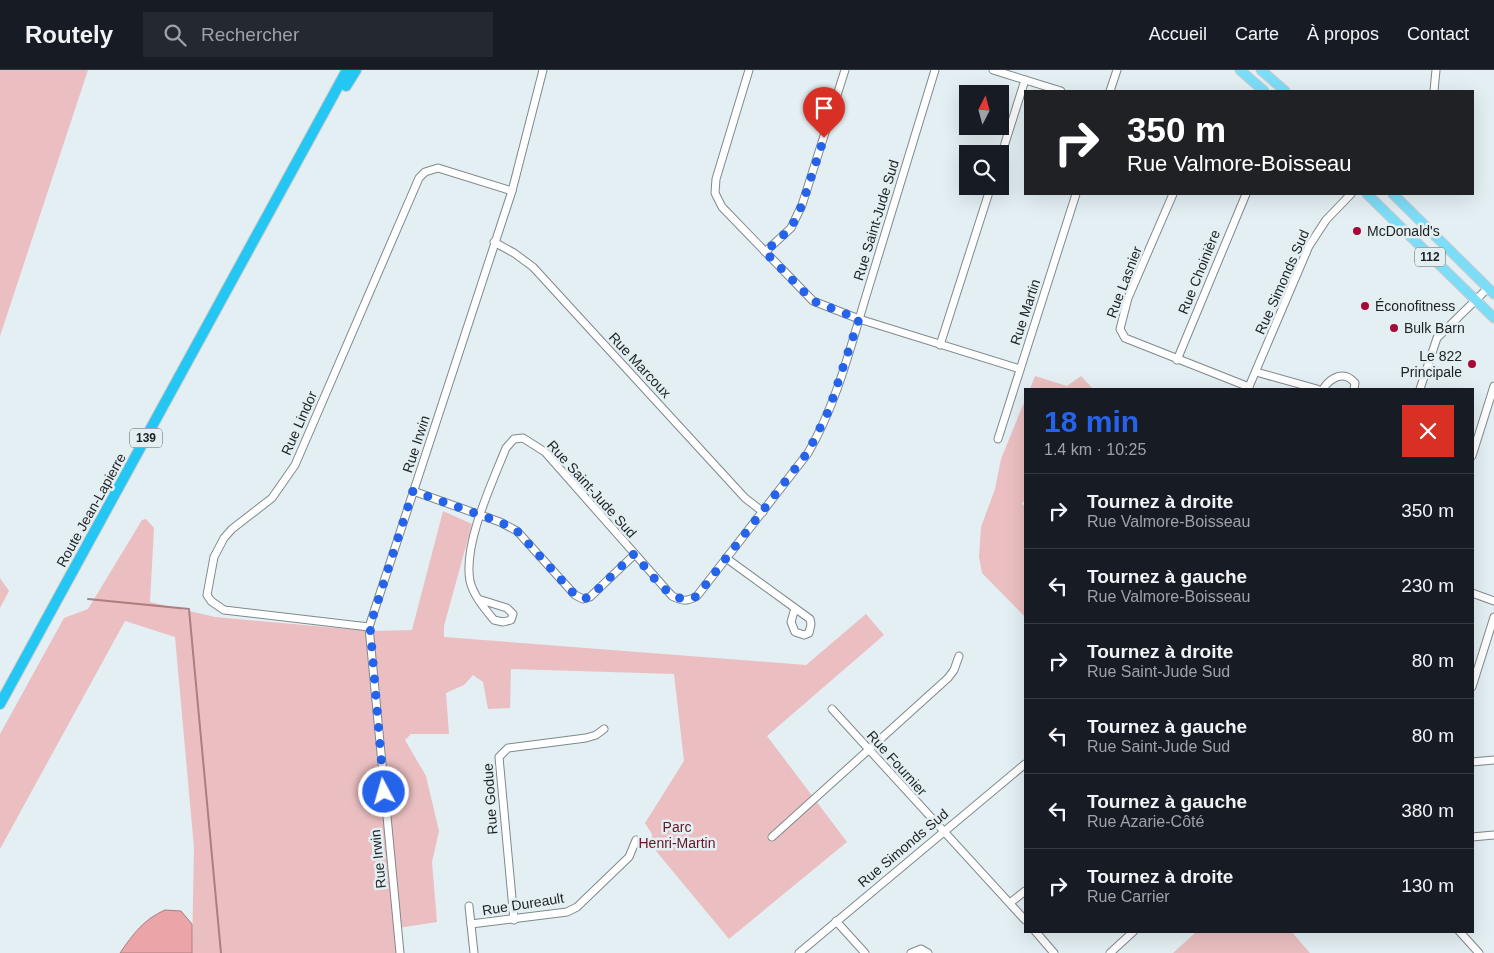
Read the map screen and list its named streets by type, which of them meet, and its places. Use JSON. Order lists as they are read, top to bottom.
{
  "streets": {
    "highway": ["139", "Route Jean-Lapierre"],
    "main road": ["112"],
    "street": [
      "Rue Saint-Jude Sud",
      "Rue Choinière",
      "Rue Lasnier",
      "Rue Simonds Sud",
      "Rue Martin",
      "Rue Marcoux",
      "Rue Lindor",
      "Rue Irwin",
      "Rue Fournier",
      "Rue Godue",
      "Rue Dureault"
    ]
  },
  "crossings": [
    ["Rue Saint-Jude Sud", "Rue Marcoux"],
    ["Rue Choinière", "Rue Lasnier"],
    ["Rue Lasnier", "Rue Simonds Sud"],
    ["Rue Simonds Sud", "Rue Fournier"],
    ["Rue Marcoux", "Rue Irwin"],
    ["Rue Lindor", "Rue Irwin"],
    ["Rue Godue", "Rue Dureault"]
  ],
  "parks": ["Parc Henri-Martin"],
  "places": [
    "McDonald's",
    "Éconofitness",
    "Bulk Barn",
    "Le 822 Principale"
  ],
  "north": "top",
  "page": {
    "header": "Routely",
    "search": "Rechercher",
    "nav": [
      "Accueil",
      "Carte",
      "À propos",
      "Contact"
    ],
    "turn": ["350 m", "Rue Valmore-Boisseau"],
    "heading": ["18 min", "1.4 km · 10:25"],
    "list": [
      {
        "name": "Tournez à droite",
        "note": "Rue Valmore-Boisseau",
        "value": "350 m"
      },
      {
        "name": "Tournez à gauche",
        "note": "Rue Valmore-Boisseau",
        "value": "230 m"
      },
      {
        "name": "Tournez à droite",
        "note": "Rue Saint-Jude Sud",
        "value": "80 m"
      },
      {
        "name": "Tournez à gauche",
        "note": "Rue Saint-Jude Sud",
        "value": "80 m"
      },
      {
        "name": "Tournez à gauche",
        "note": "Rue Azarie-Côté",
        "value": "380 m"
      },
      {
        "name": "Tournez à droite",
        "note": "Rue Carrier",
        "value": "130 m"
      }
    ]
  }
}
